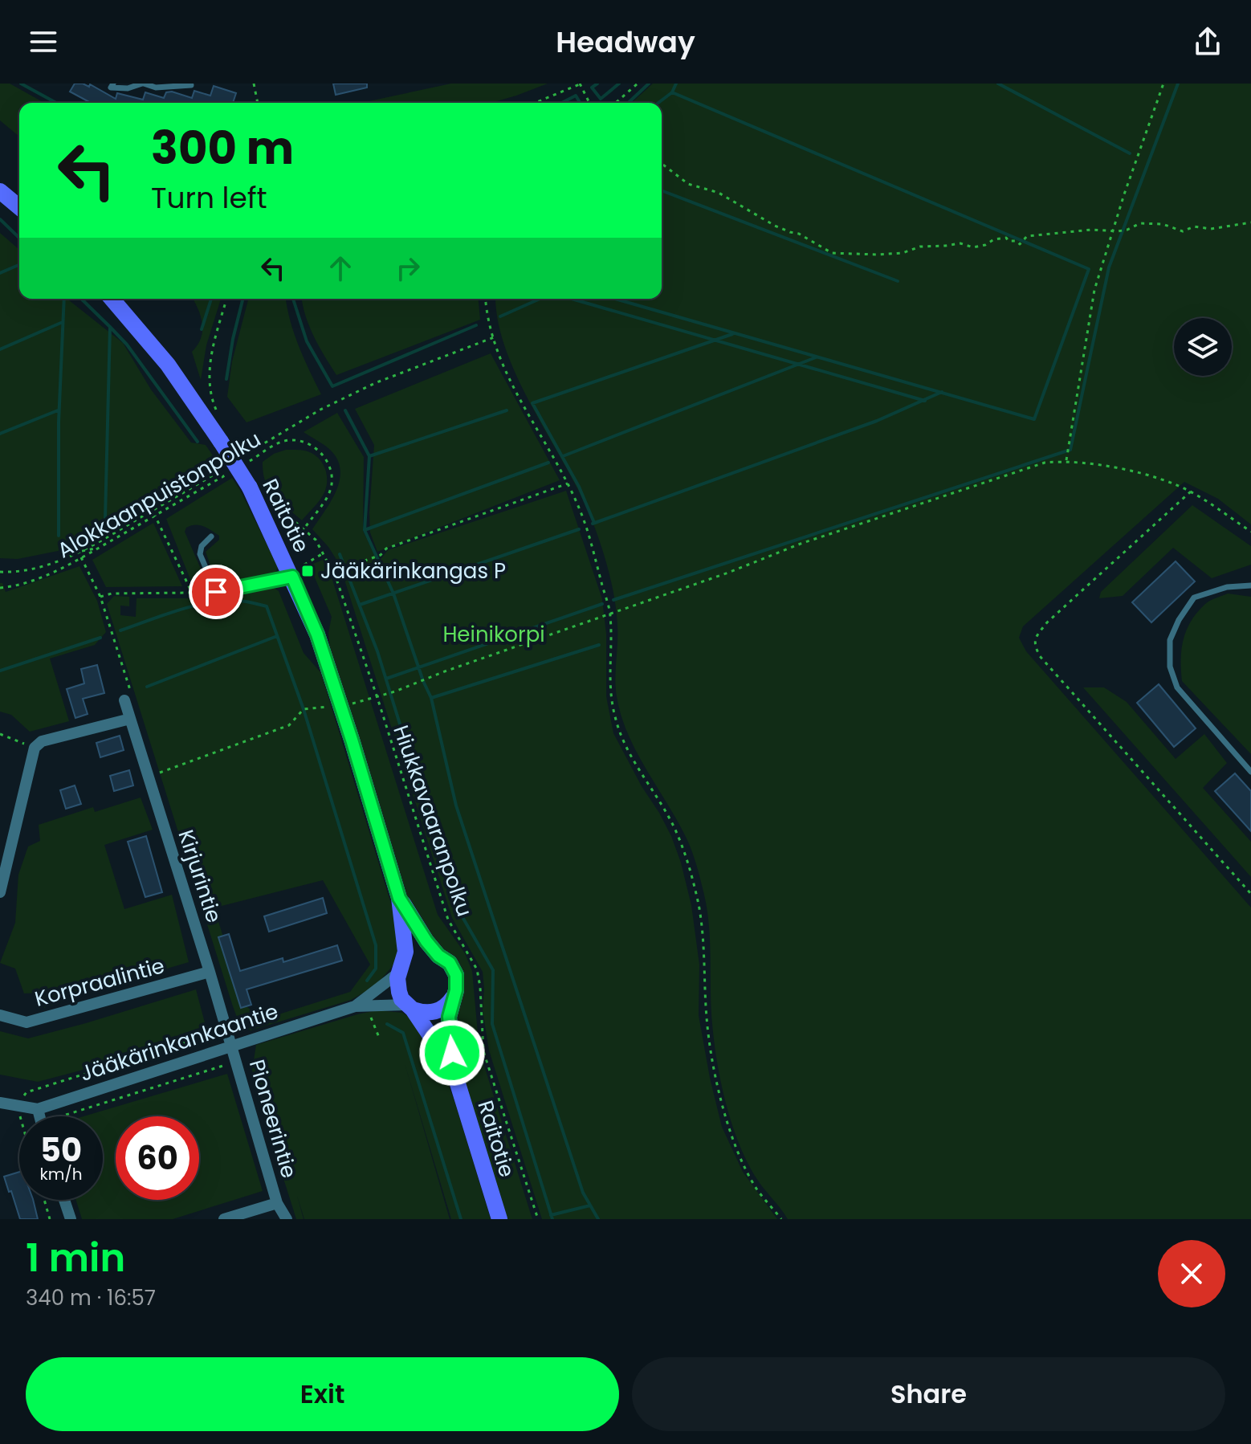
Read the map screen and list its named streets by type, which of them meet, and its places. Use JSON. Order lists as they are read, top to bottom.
{
  "streets": {
    "main road": ["Raitotie"],
    "street": [
      "Kirjurintie",
      "Korpraalintie",
      "Jääkärinkankaantie",
      "Pioneerintie"
    ],
    "path": ["Alokkaanpuistonpolku", "Hiukkavaaranpolku"]
  },
  "crossings": [
    ["Alokkaanpuistonpolku", "Hiukkavaaranpolku"],
    ["Raitotie", "Jääkärinkankaantie"],
    ["Kirjurintie", "Korpraalintie"],
    ["Kirjurintie", "Jääkärinkankaantie"],
    ["Kirjurintie", "Pioneerintie"],
    ["Jääkärinkankaantie", "Pioneerintie"]
  ],
  "parks": ["Heinikorpi"],
  "places": {
    "transit": ["Jääkärinkangas P"]
  },
  "page": {
    "header": "Headway",
    "turn": ["300 m", "Turn left"],
    "speed": "50 km/h",
    "limit": "60",
    "heading": ["1 min", "340 m · 16:57"],
    "buttons": ["Exit", "Share"]
  }
}
